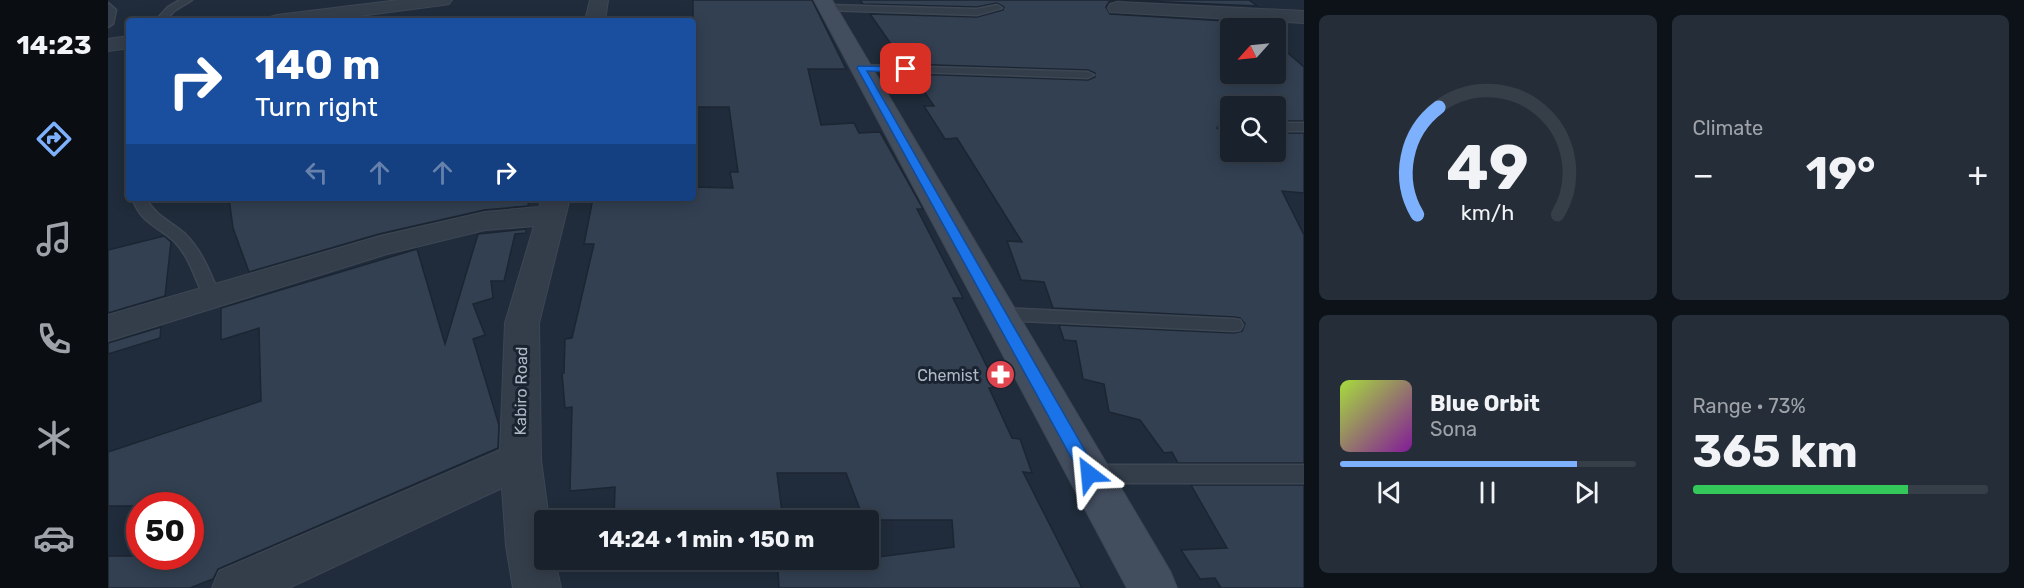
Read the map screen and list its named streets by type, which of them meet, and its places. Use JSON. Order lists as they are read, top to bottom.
{
  "streets": {
    "street": ["Kabiro Road"]
  },
  "places": {
    "pharmacy": ["Chemist"]
  },
  "north": "bottom left",
  "page": {
    "tabs": "14:23",
    "tile": [
      "Climate",
      ["Range · 73%", "365 km"]
    ],
    "turn": ["140 m", "Turn right"],
    "heat": ["−", "19°", "+"],
    "song": ["Blue Orbit", "Sona"],
    "limit": "50",
    "trip": "14:24 · 1 min · 150 m",
    "gauge": ["49", "km/h"]
  }
}
